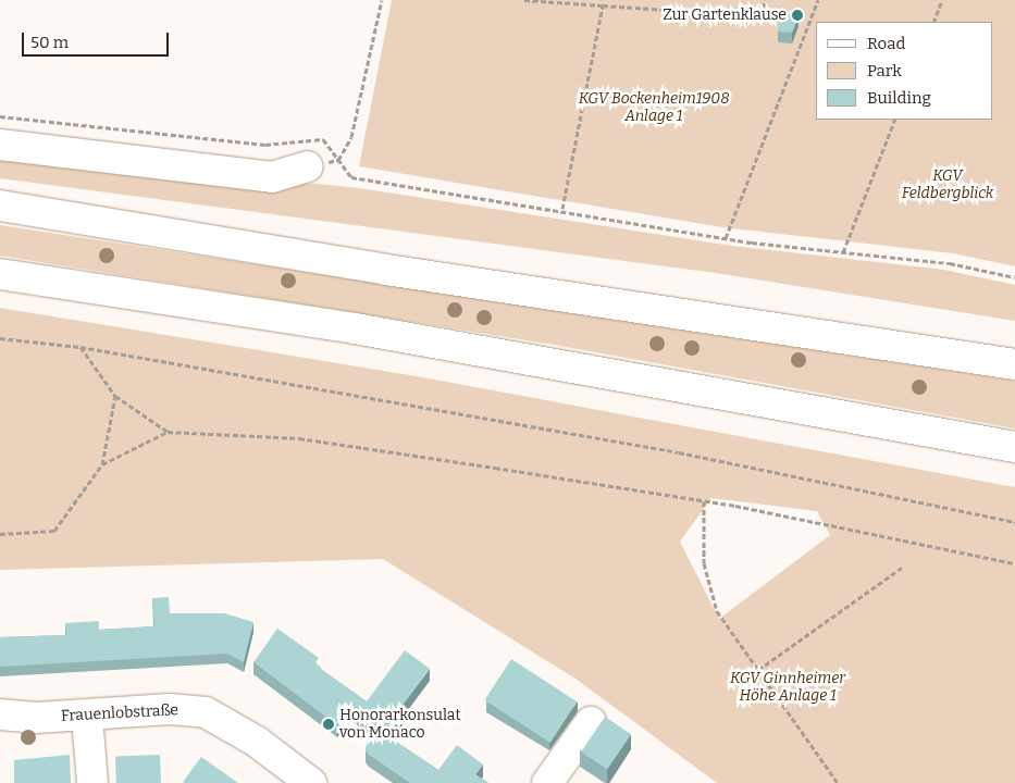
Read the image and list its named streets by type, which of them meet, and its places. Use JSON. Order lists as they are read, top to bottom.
{
  "streets": {
    "main road": ["Frauenlobstraße"]
  },
  "parks": ["KGV Bockenheim1908 Anlage 1", "KGV Feldbergblick", "KGV Ginnheimer Höhe Anlage 1"],
  "places": ["Zur Gartenklause", "Honorarkonsulat von Monaco"],
  "legend": ["Road", "Park", "Building"],
  "scale_bar": "50 m"
}
